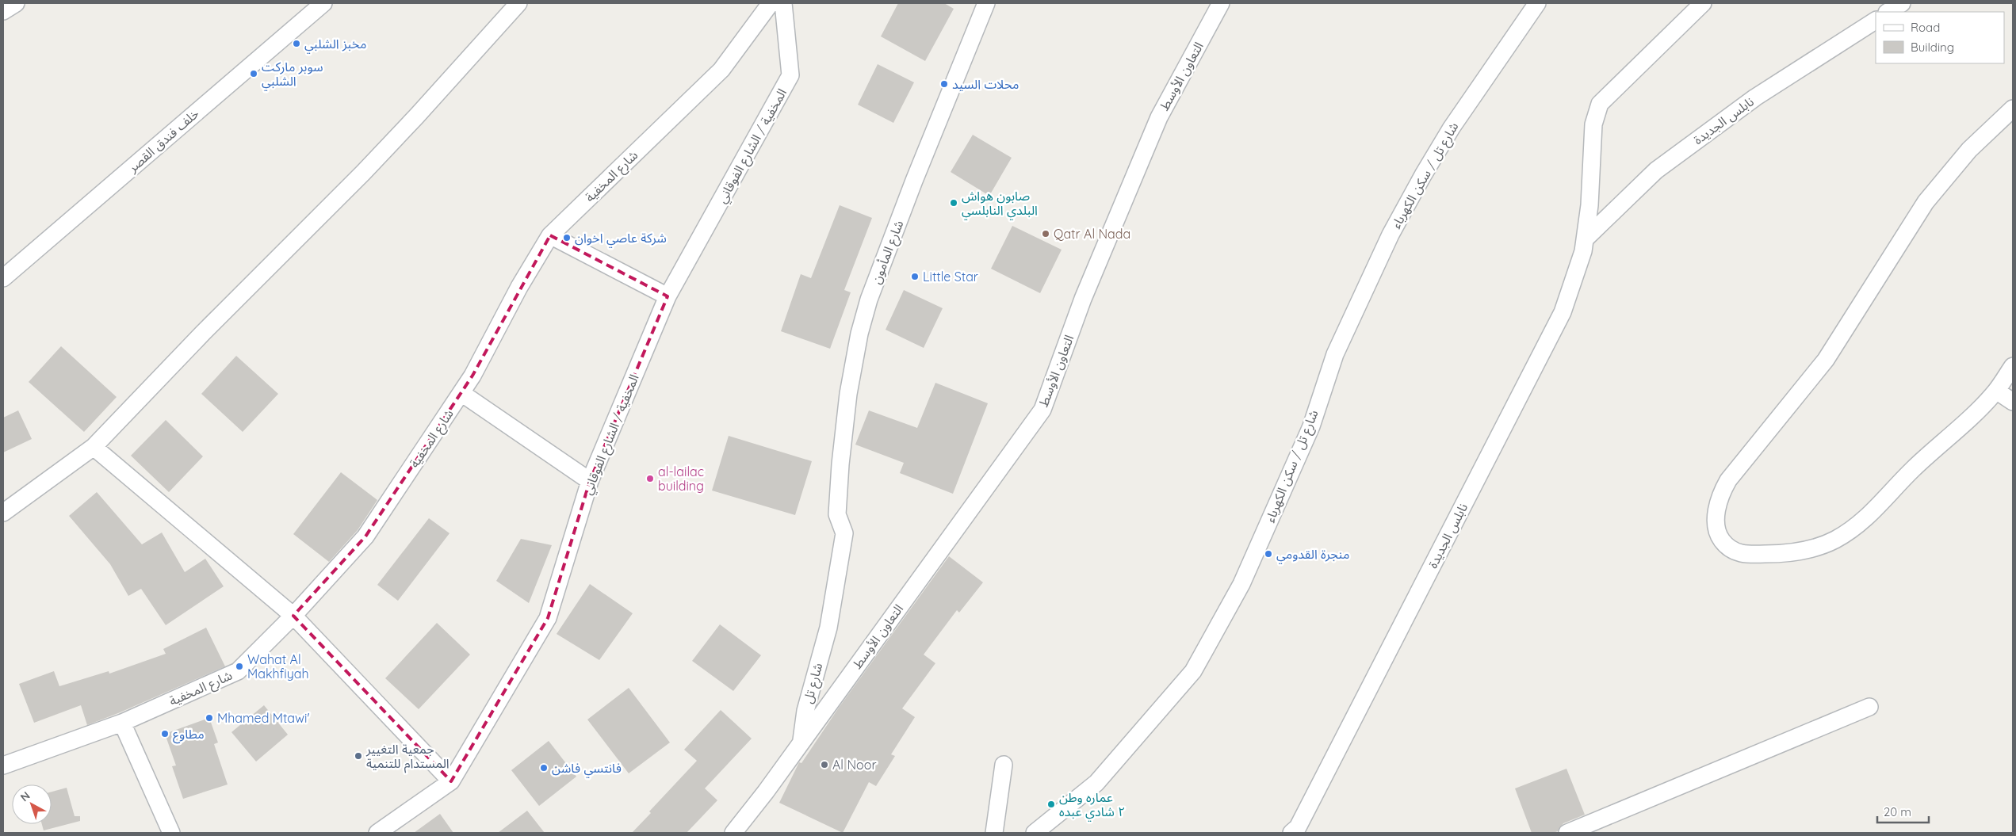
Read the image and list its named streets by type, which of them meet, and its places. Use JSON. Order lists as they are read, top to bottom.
{
  "streets": {
    "street": [
      "التعاون الأوسط",
      "نابلس الجديدة",
      "خلف فندق القصر",
      "المخفية / الشارع الفوقاني",
      "شارع تل / سكن الكهرباء",
      "شارع المخفية",
      "شارع المأمون",
      "شارع تل"
    ]
  },
  "crossings": [
    ["التعاون الأوسط", "شارع تل"],
    ["شارع المأمون", "شارع تل"]
  ],
  "places": [
    "مخبز الشلبي",
    "سوبر ماركت الشلبي",
    "محلات السيد",
    "صابون هواش البلدي النابلسي",
    "Qatr Al Nada",
    "شركة عاصي اخوان",
    "Little Star",
    "al-lailac building",
    "منجرة القدومي",
    "Wahat Al Makhfiyah",
    "Mhamed Mtawi'",
    "مطاوع",
    "جمعية التغيير المستدام للتنمية",
    "Al Noor",
    "فانتسي فاشن",
    "عماره وطن ٢ شادي عبده"
  ],
  "legend": ["Road", "Building"],
  "scale_bar": "20 m",
  "north": "top left"
}
